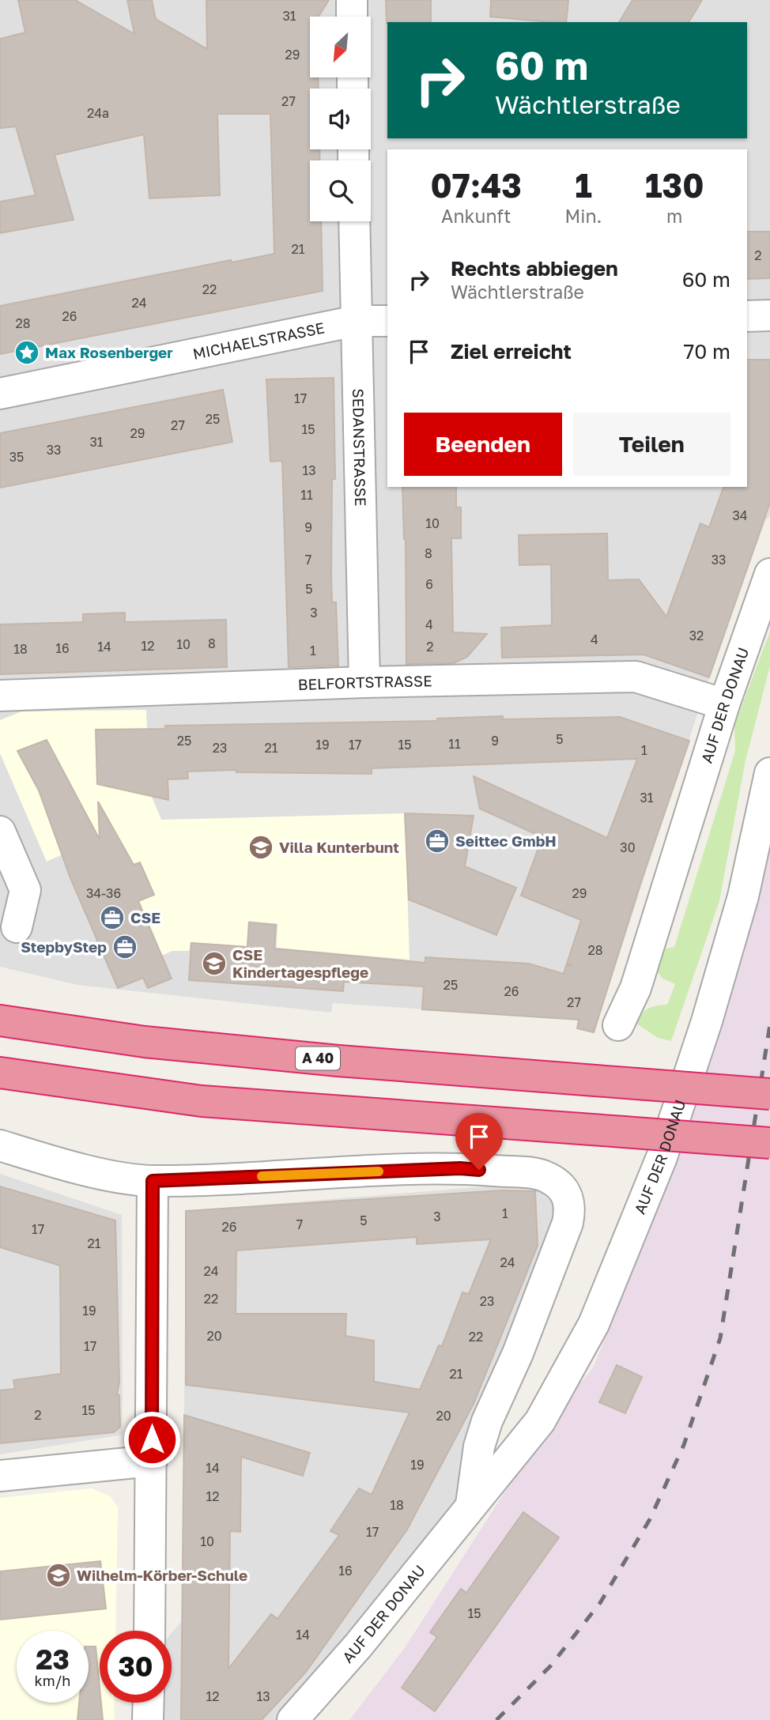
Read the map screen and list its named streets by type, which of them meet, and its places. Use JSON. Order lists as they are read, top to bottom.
{
  "streets": {
    "highway": ["A 40"],
    "street": [
      "MICHAELSTRASSE",
      "SEDANSTRASSE",
      "BELFORTSTRASSE",
      "AUF DER DONAU"
    ]
  },
  "crossings": [
    ["MICHAELSTRASSE", "SEDANSTRASSE"],
    ["SEDANSTRASSE", "BELFORTSTRASSE"],
    ["BELFORTSTRASSE", "AUF DER DONAU"]
  ],
  "places": {
    "place": ["Max Rosenberger"],
    "office": ["Seittec GmbH", "CSE", "StepbyStep"],
    "school or university": ["Villa Kunterbunt", "CSE Kindertagespflege", "Wilhelm-Körber-Schule"]
  },
  "house_numbers": [
    "31",
    "29",
    "27",
    "24a",
    "21",
    "2",
    "22",
    "24",
    "26",
    "28",
    "17",
    "25",
    "27",
    "15",
    "29",
    "31",
    "33",
    "35",
    "13",
    "11",
    "34",
    "10",
    "9",
    "8",
    "7",
    "33",
    "6",
    "5",
    "3",
    "4",
    "32",
    "4",
    "8",
    "10",
    "12",
    "14",
    "2",
    "16",
    "18",
    "1",
    "5",
    "25",
    "9",
    "11",
    "19",
    "17",
    "15",
    "23",
    "21",
    "1",
    "31",
    "30",
    "34-36",
    "29",
    "28",
    "25",
    "26",
    "27",
    "1",
    "3",
    "5",
    "7",
    "26",
    "17",
    "21",
    "24",
    "24",
    "22",
    "23",
    "19",
    "20",
    "22",
    "17",
    "21",
    "15",
    "2",
    "20",
    "19",
    "14",
    "12",
    "18",
    "17",
    "10",
    "16",
    "15",
    "14",
    "12",
    "13"
  ],
  "north": "bottom left",
  "page": {
    "turn": ["60 m", "Wächtlerstraße"],
    "eta": [
      "07:43",
      "Ankunft",
      "1",
      "Min.",
      "130",
      "m"
    ],
    "list": [
      {
        "name": "Rechts abbiegen",
        "note": "Wächtlerstraße",
        "value": "60 m"
      },
      {
        "name": "Ziel erreicht",
        "value": "70 m"
      }
    ],
    "buttons": ["Beenden", "Teilen"],
    "speed": "23 km/h",
    "limit": "30"
  }
}
